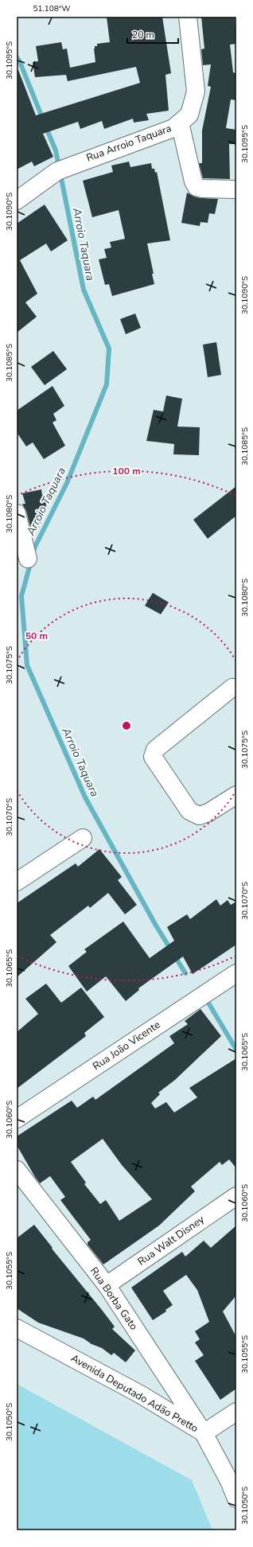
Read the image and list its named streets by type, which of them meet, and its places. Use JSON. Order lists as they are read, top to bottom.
{
  "streets": {
    "street": [
      "Rua Arroio Taquara",
      "Rua João Vicente",
      "Rua Walt Disney",
      "Rua Borba Gato",
      "Avenida Deputado Adão Pretto"
    ]
  },
  "crossings": [
    ["Rua Walt Disney", "Rua Borba Gato"],
    ["Rua Borba Gato", "Avenida Deputado Adão Pretto"]
  ],
  "water": ["Arroio Taquara"],
  "scale_bar": "20 m",
  "coordinates": [
    "51.108°W",
    "30.1095°S",
    "30.1090°S",
    "30.1085°S",
    "30.1080°S",
    "30.1075°S",
    "30.1070°S",
    "30.1065°S",
    "30.1060°S",
    "30.1055°S",
    "30.1050°S"
  ],
  "rings": ["100 m", "50 m"]
}
